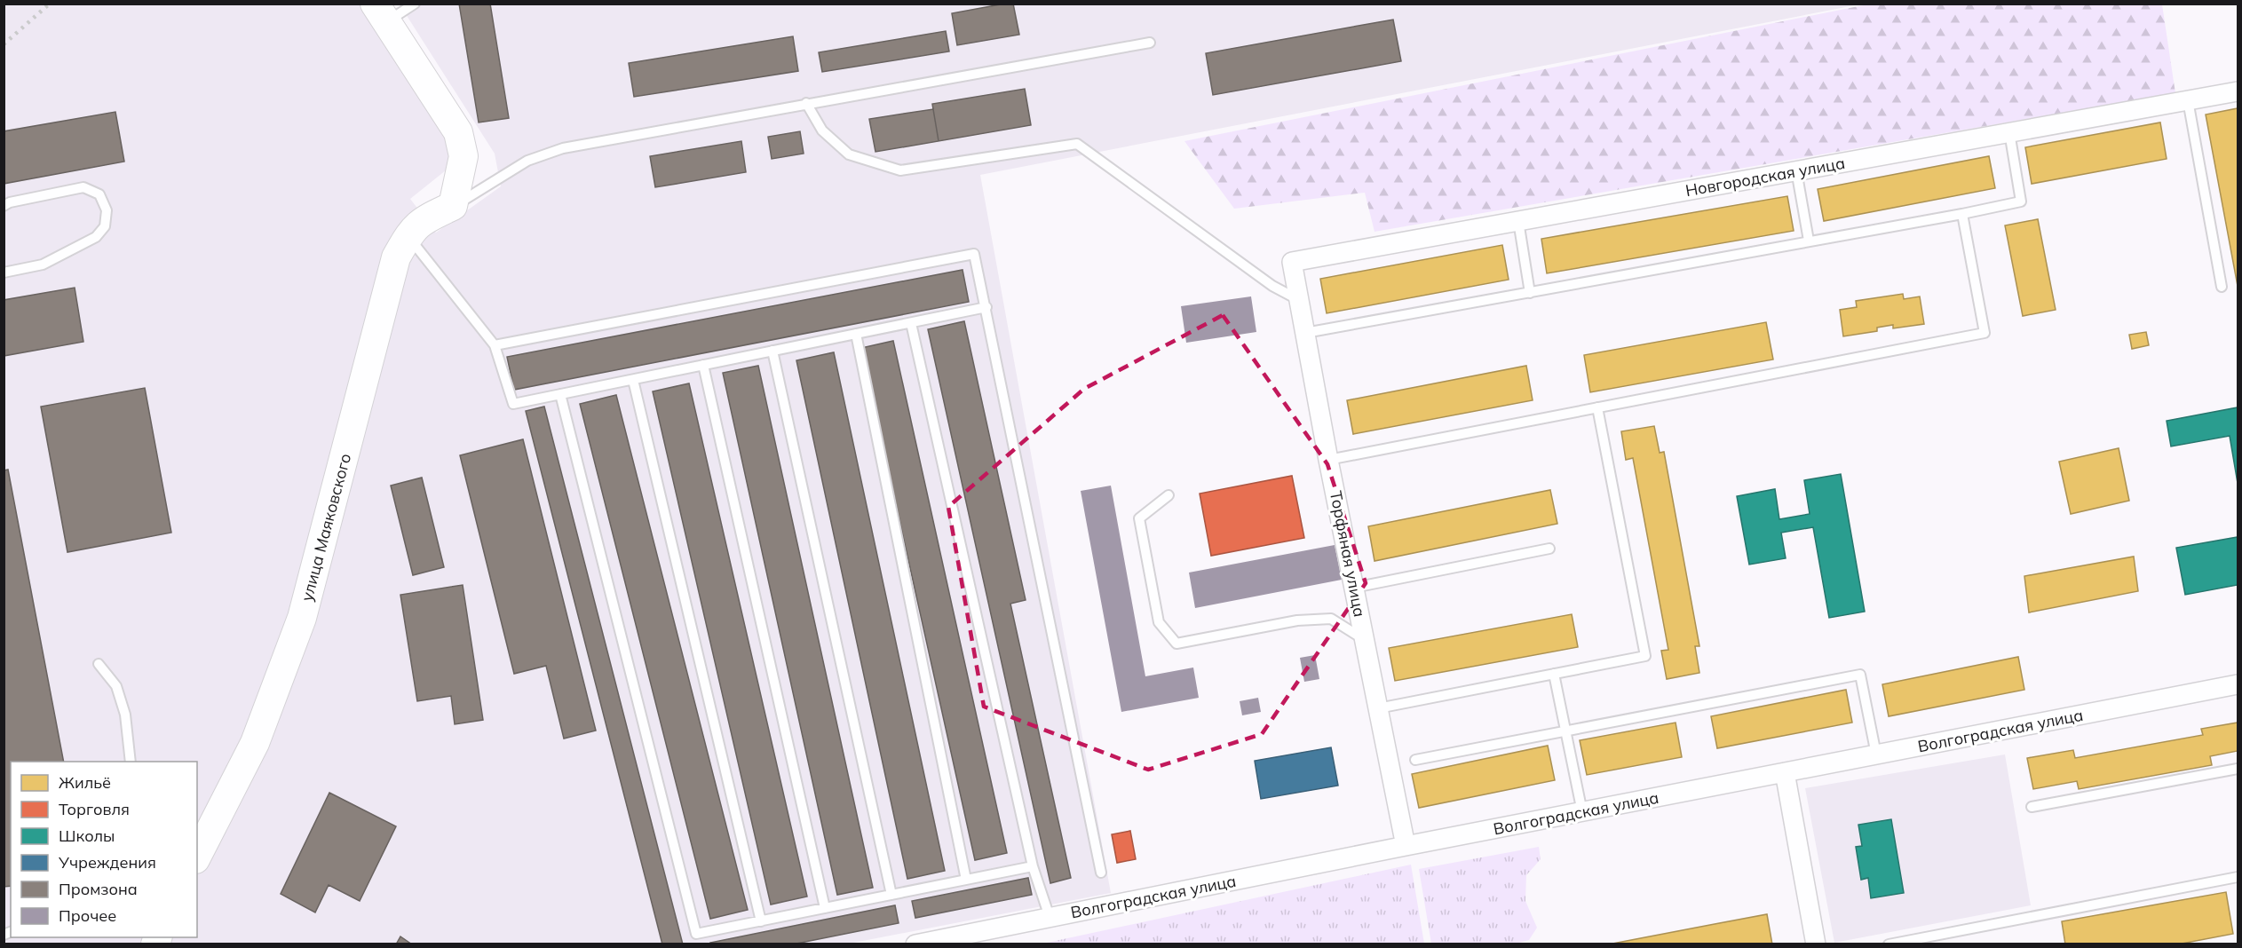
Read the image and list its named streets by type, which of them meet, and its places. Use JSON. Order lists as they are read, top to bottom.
{
  "streets": {
    "street": [
      "Новгородская улица",
      "улица Маяковского",
      "Торфяная улица",
      "Волгоградская улица"
    ]
  },
  "crossings": [
    ["Новгородская улица", "Торфяная улица"],
    ["Торфяная улица", "Волгоградская улица"]
  ],
  "legend": [
    "Жильё",
    "Торговля",
    "Школы",
    "Учреждения",
    "Промзона",
    "Прочее"
  ]
}
